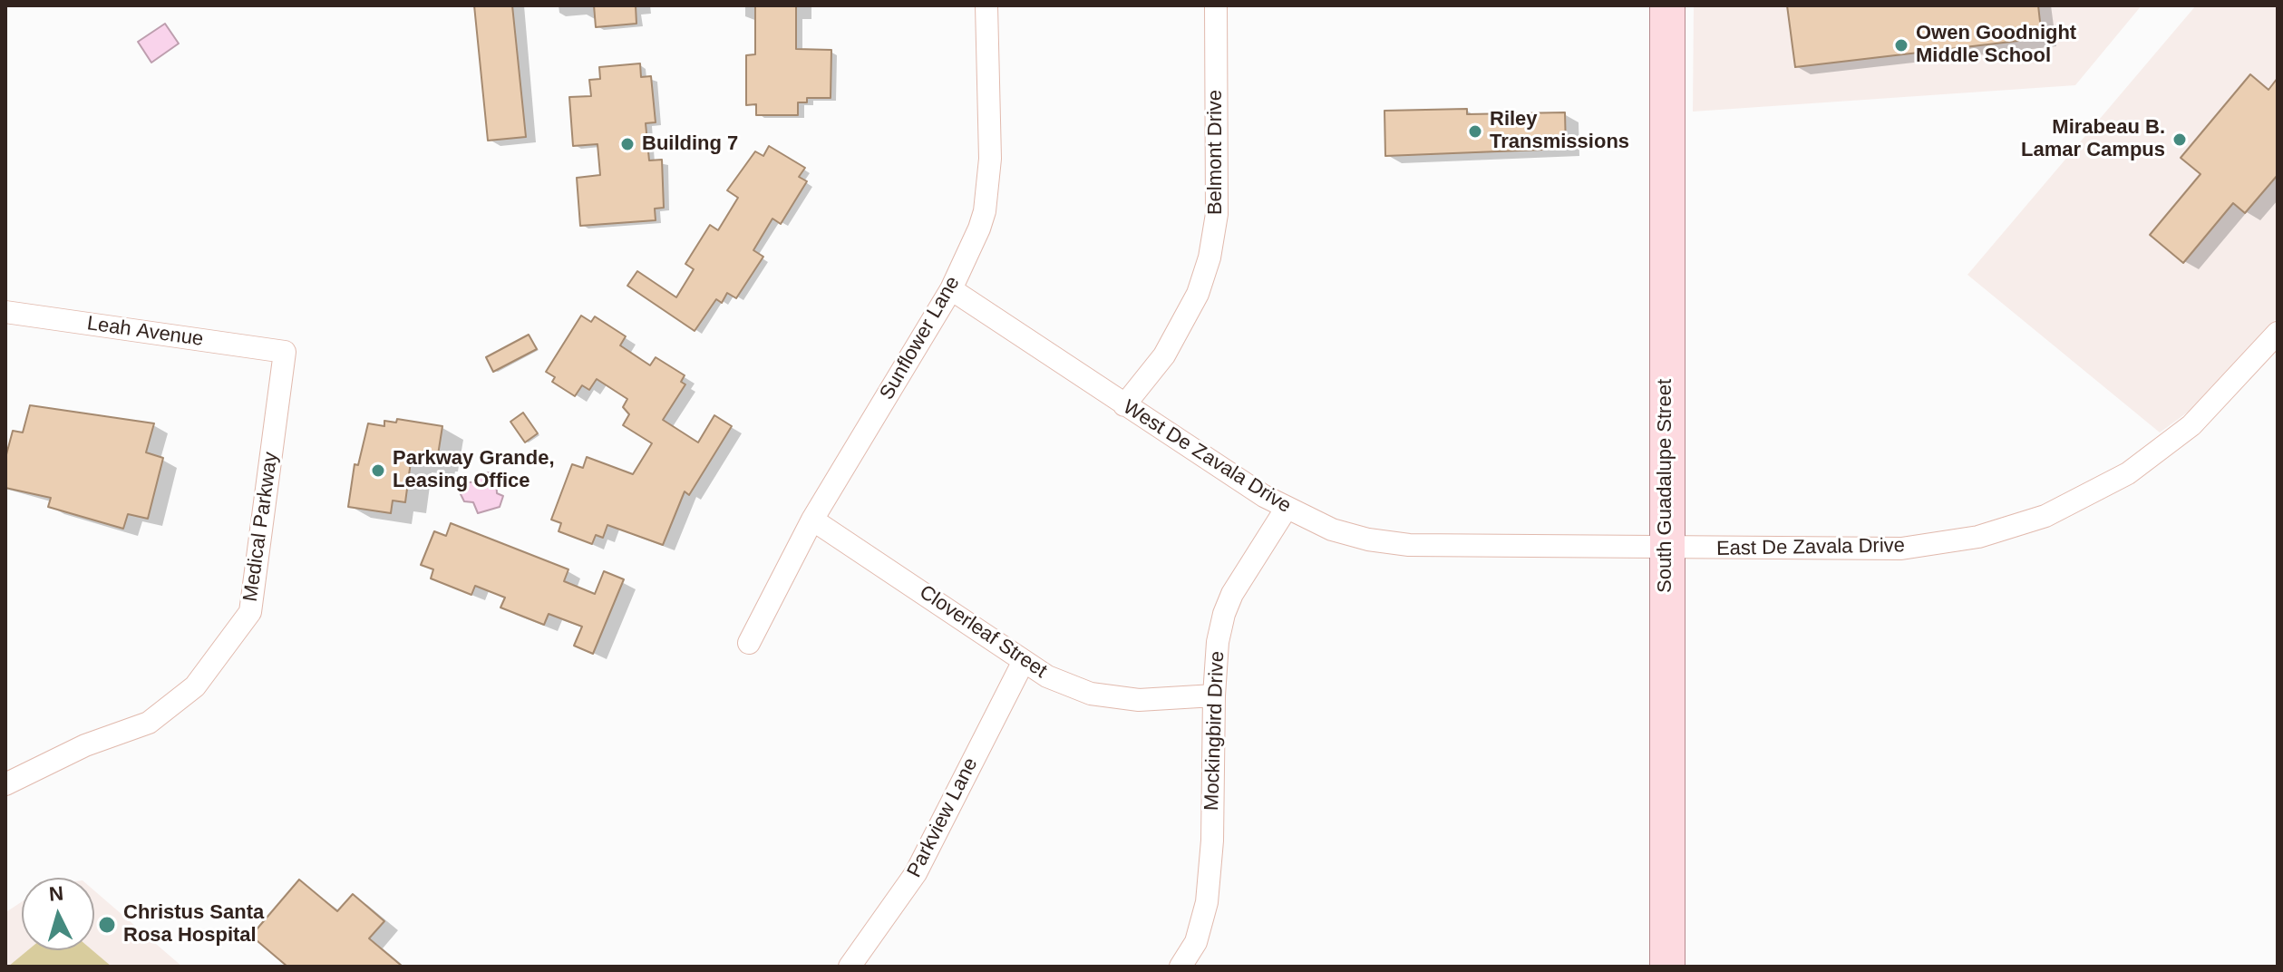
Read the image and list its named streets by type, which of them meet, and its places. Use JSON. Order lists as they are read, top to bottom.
{
  "streets": {
    "main road": ["South Guadalupe Street"],
    "street": [
      "Belmont Drive",
      "Leah Avenue",
      "Sunflower Lane",
      "West De Zavala Drive",
      "Medical Parkway",
      "East De Zavala Drive",
      "Cloverleaf Street",
      "Mockingbird Drive",
      "Parkview Lane"
    ]
  },
  "crossings": [
    ["Belmont Drive", "West De Zavala Drive"],
    ["Leah Avenue", "Medical Parkway"],
    ["Sunflower Lane", "West De Zavala Drive"],
    ["Sunflower Lane", "Cloverleaf Street"],
    ["West De Zavala Drive", "South Guadalupe Street"],
    ["West De Zavala Drive", "East De Zavala Drive"],
    ["West De Zavala Drive", "Mockingbird Drive"],
    ["South Guadalupe Street", "East De Zavala Drive"],
    ["Cloverleaf Street", "Mockingbird Drive"],
    ["Cloverleaf Street", "Parkview Lane"]
  ],
  "places": [
    "Owen Goodnight Middle School",
    "Riley Transmissions",
    "Mirabeau B. Lamar Campus",
    "Building 7",
    "Parkway Grande, Leasing Office",
    "Christus Santa Rosa Hospital"
  ],
  "north": "top"
}
